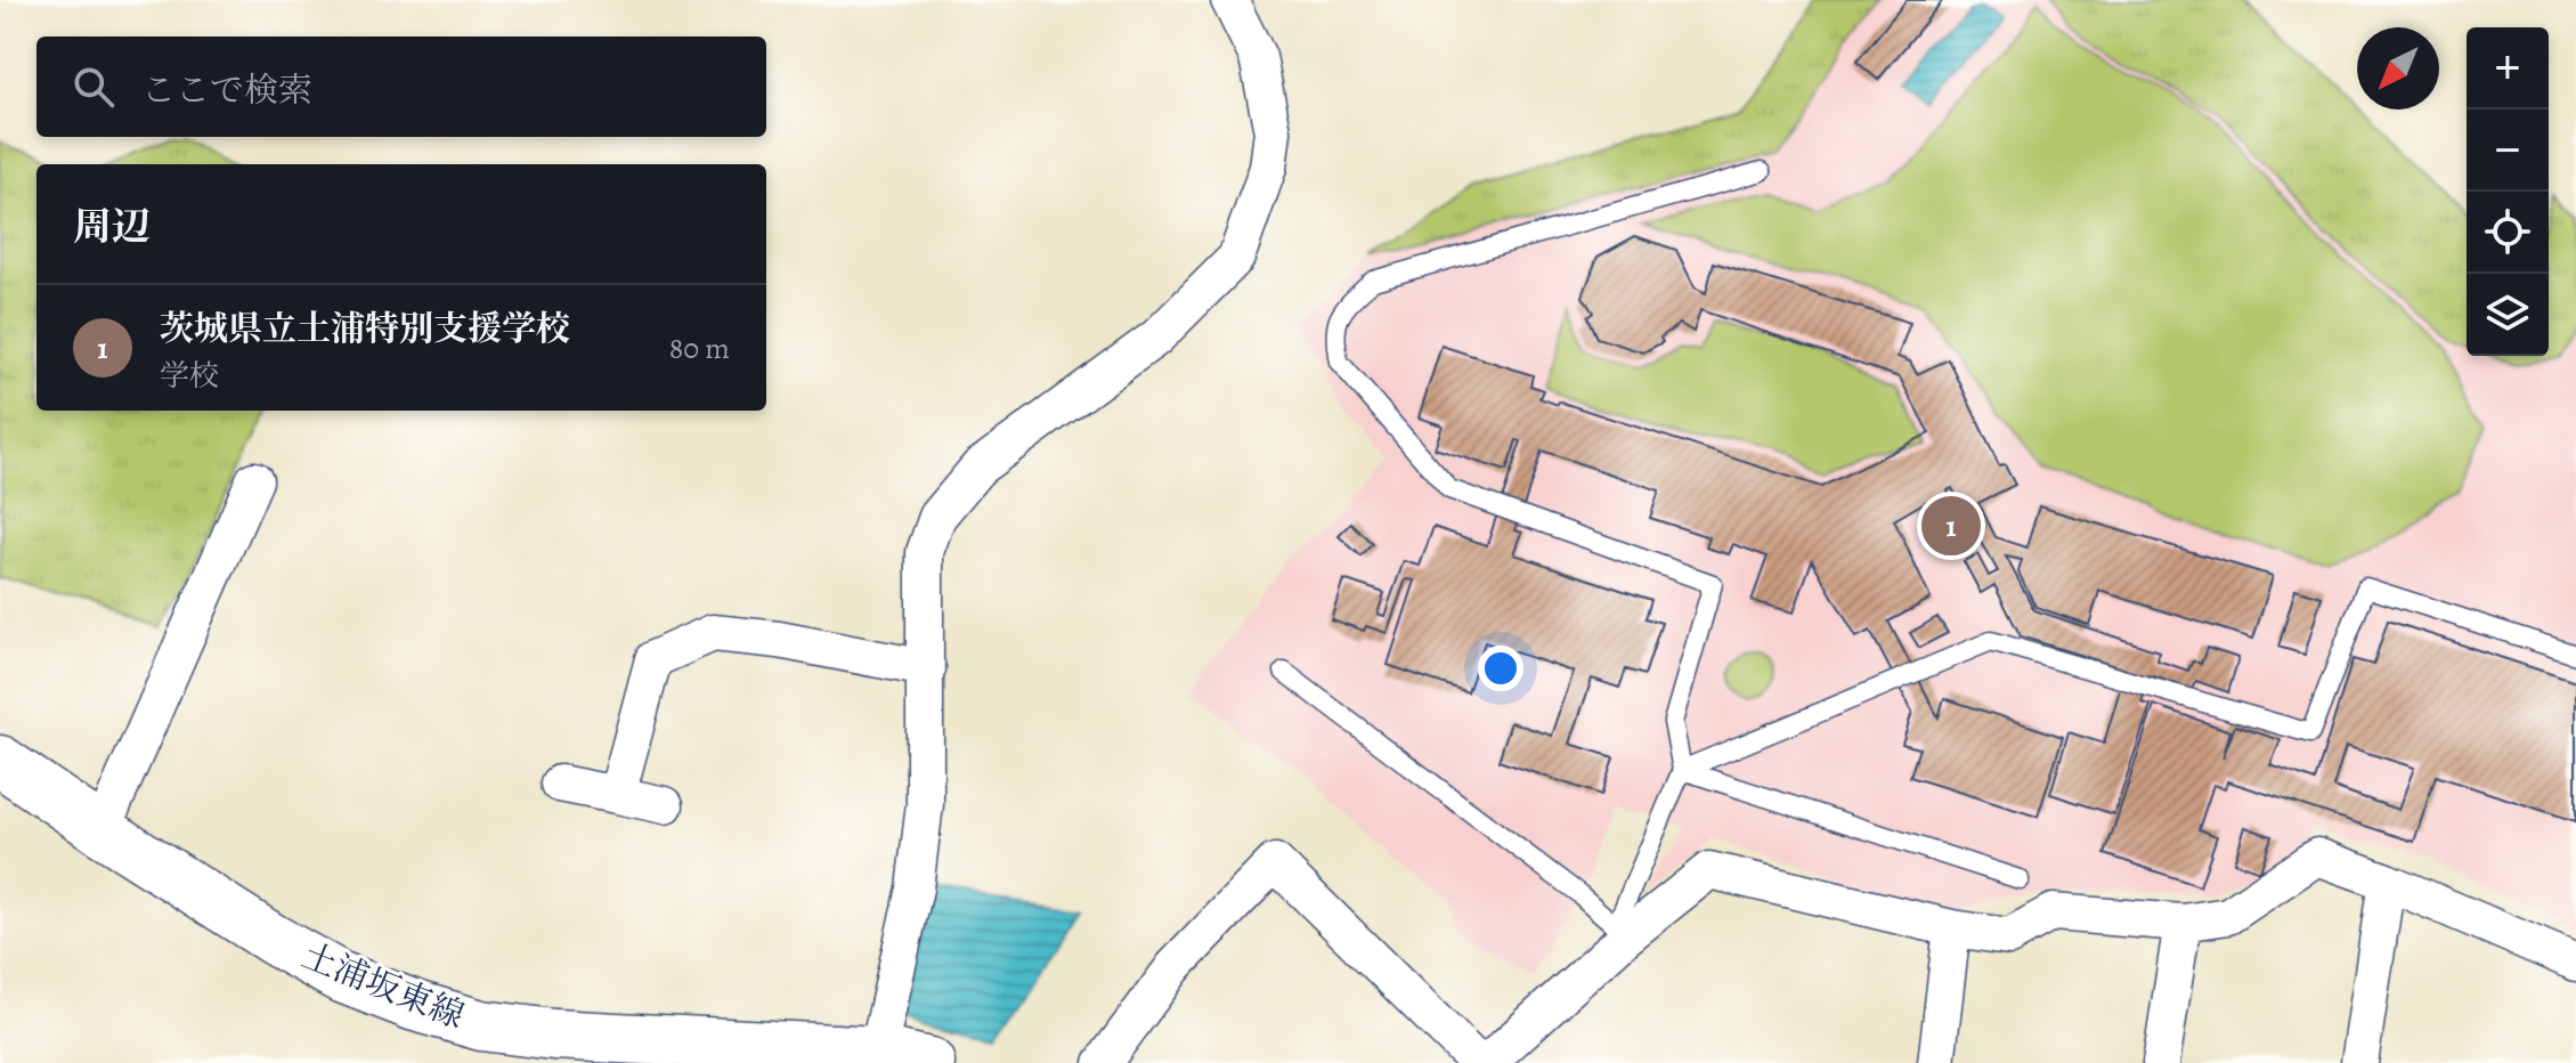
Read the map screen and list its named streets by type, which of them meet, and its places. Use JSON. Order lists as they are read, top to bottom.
{
  "streets": {
    "main road": ["土浦坂東線"]
  },
  "north": "bottom left",
  "page": {
    "map_buttons": ["+", "−"],
    "search": "ここで検索",
    "heading": "周辺",
    "list": [
      {
        "mark": "1",
        "name": "茨城県立土浦特別支援学校",
        "note": "学校",
        "value": "80 m"
      }
    ],
    "pins": "1"
  }
}
